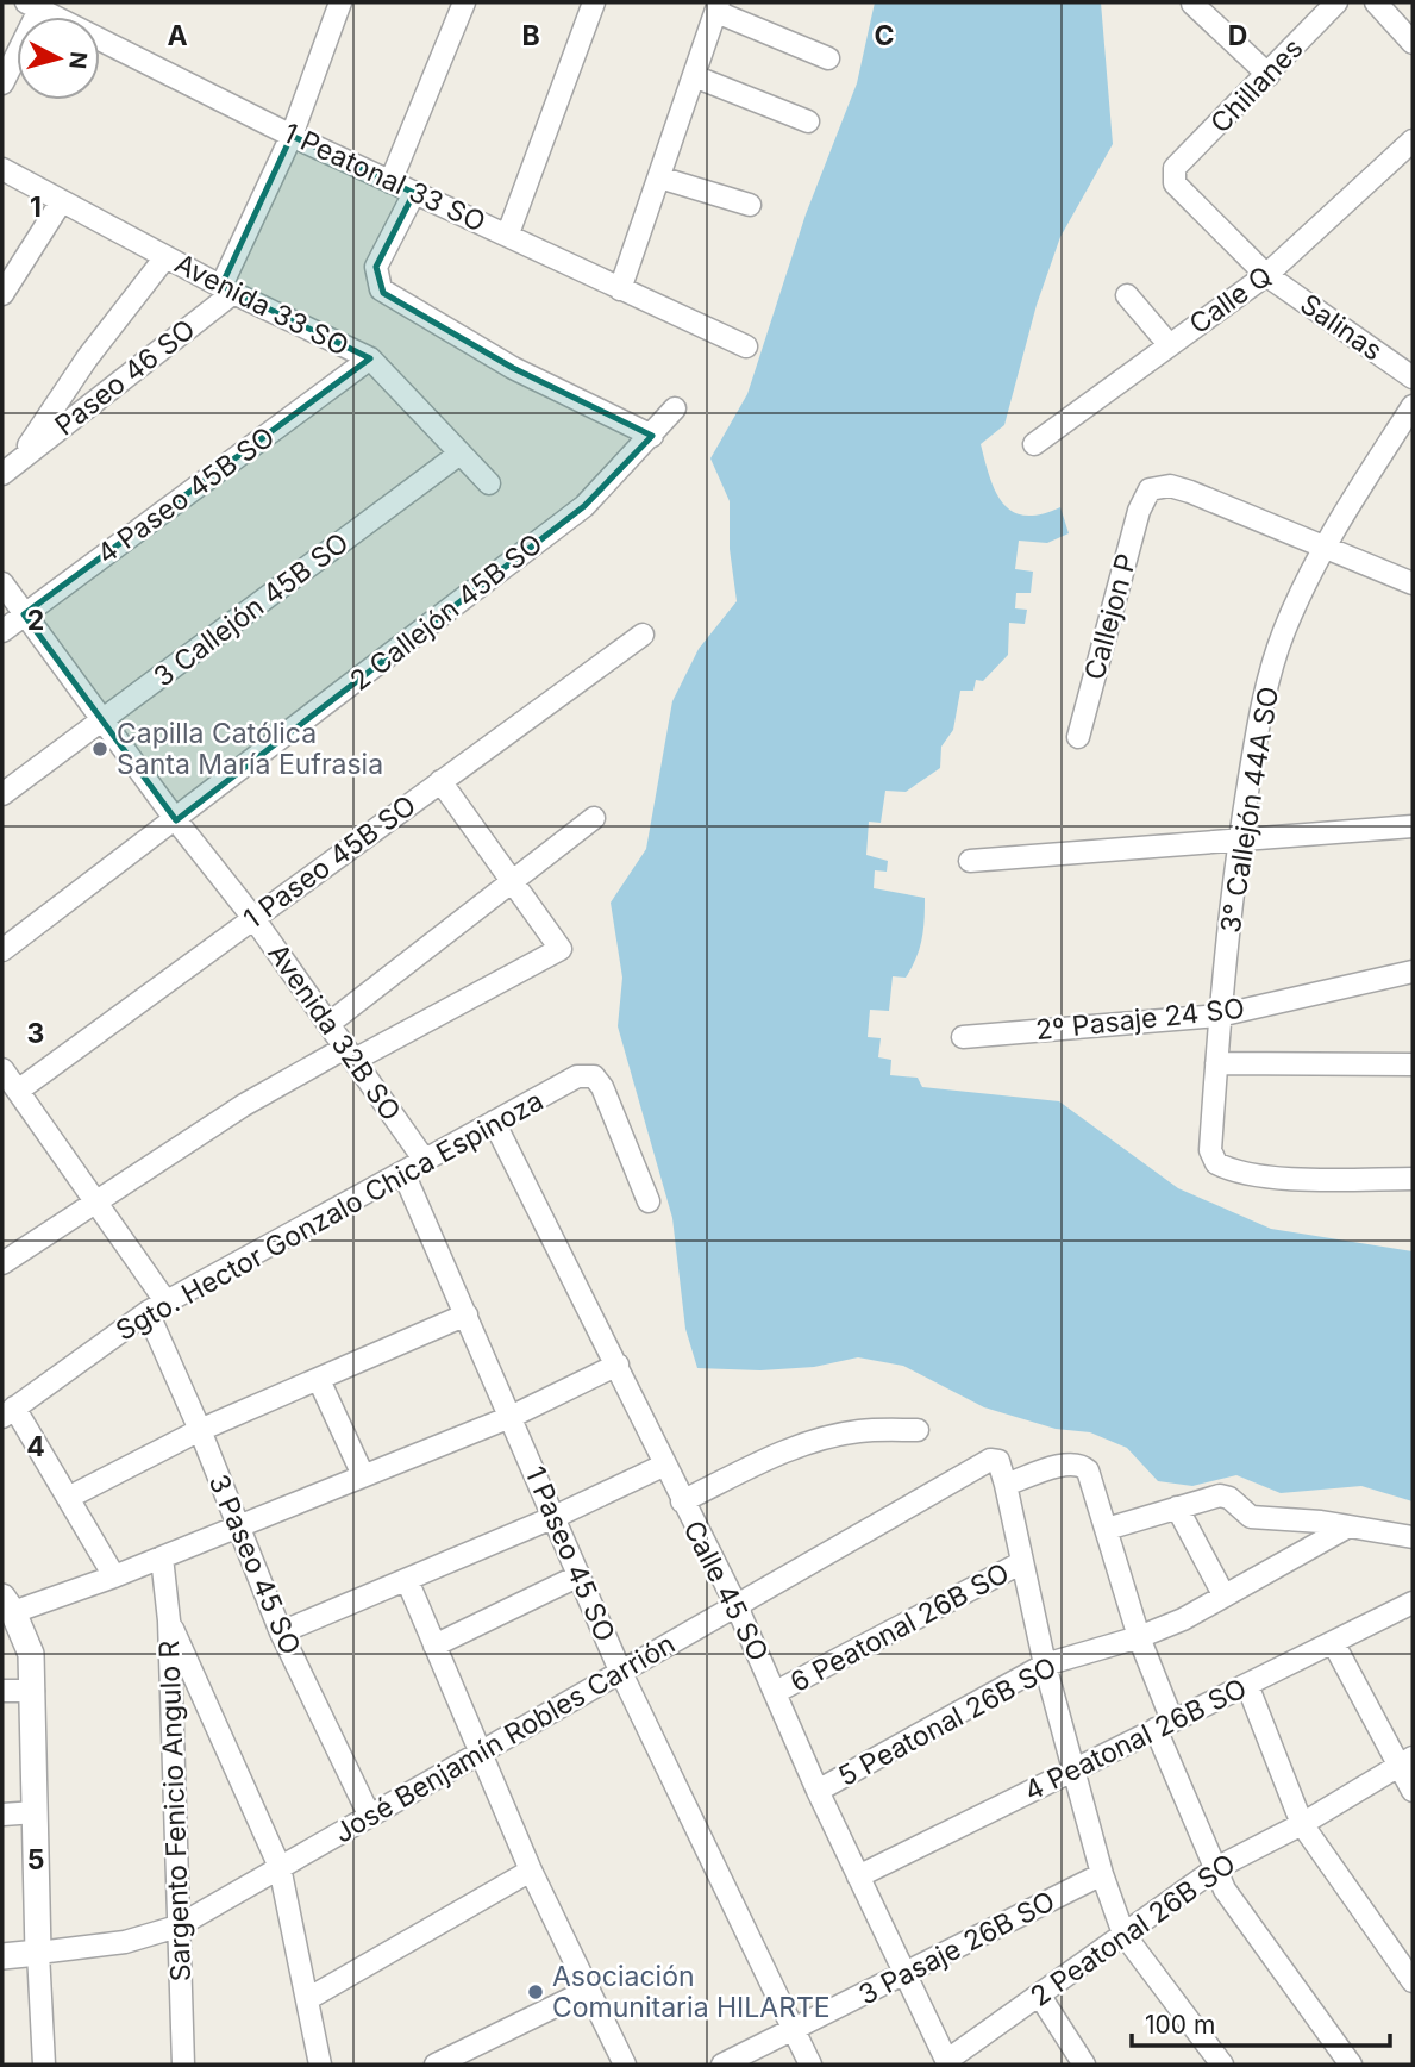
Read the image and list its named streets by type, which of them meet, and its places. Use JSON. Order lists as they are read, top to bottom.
{
  "streets": {
    "street": [
      "Chillanes",
      "1 Peatonal 33 SO",
      "Calle Q",
      "Avenida 33 SO",
      "Salinas",
      "Paseo 46 SO",
      "4 Paseo 45B SO",
      "3 Callejón 45B SO",
      "2 Callejón 45B SO",
      "Callejon P",
      "3° Callejón 44A SO",
      "1 Paseo 45B SO",
      "2º Pasaje 24 SO",
      "Avenida 32B SO",
      "Sgto. Hector Gonzalo Chica Espinoza",
      "1 Paseo 45 SO",
      "3 Paseo 45 SO",
      "Calle 45 SO",
      "6 Peatonal 26B SO",
      "5 Peatonal 26B SO",
      "José Benjamín Robles Carrión",
      "4 Peatonal 26B SO",
      "Sargento Fenicio Angulo R",
      "2 Peatonal 26B SO",
      "3 Pasaje 26B SO"
    ]
  },
  "crossings": [
    ["Chillanes", "Salinas"],
    ["Calle Q", "Salinas"],
    ["Avenida 33 SO", "Paseo 46 SO"],
    ["Avenida 33 SO", "4 Paseo 45B SO"],
    ["Avenida 33 SO", "3 Callejón 45B SO"],
    ["4 Paseo 45B SO", "Avenida 32B SO"],
    ["3 Callejón 45B SO", "Avenida 32B SO"],
    ["2 Callejón 45B SO", "Avenida 32B SO"],
    ["Callejon P", "3° Callejón 44A SO"],
    ["3° Callejón 44A SO", "2º Pasaje 24 SO"],
    ["1 Paseo 45B SO", "Avenida 32B SO"],
    ["1 Paseo 45B SO", "3 Paseo 45 SO"],
    ["Avenida 32B SO", "Sgto. Hector Gonzalo Chica Espinoza"],
    ["Sgto. Hector Gonzalo Chica Espinoza", "1 Paseo 45 SO"],
    ["Sgto. Hector Gonzalo Chica Espinoza", "3 Paseo 45 SO"],
    ["Sgto. Hector Gonzalo Chica Espinoza", "Calle 45 SO"],
    ["1 Paseo 45 SO", "José Benjamín Robles Carrión"],
    ["1 Paseo 45 SO", "3 Pasaje 26B SO"],
    ["3 Paseo 45 SO", "José Benjamín Robles Carrión"],
    ["Calle 45 SO", "6 Peatonal 26B SO"],
    ["Calle 45 SO", "5 Peatonal 26B SO"],
    ["Calle 45 SO", "José Benjamín Robles Carrión"],
    ["Calle 45 SO", "4 Peatonal 26B SO"],
    ["Calle 45 SO", "2 Peatonal 26B SO"],
    ["Calle 45 SO", "3 Pasaje 26B SO"],
    ["José Benjamín Robles Carrión", "Sargento Fenicio Angulo R"]
  ],
  "places": ["Capilla Católica Santa María Eufrasia", "Asociación Comunitaria HILARTE"],
  "scale_bar": "100 m",
  "north": "right",
  "grid": {
    "columns": [
      "A",
      "B",
      "C",
      "D"
    ],
    "rows": [
      "1",
      "2",
      "3",
      "4",
      "5"
    ]
  }
}
